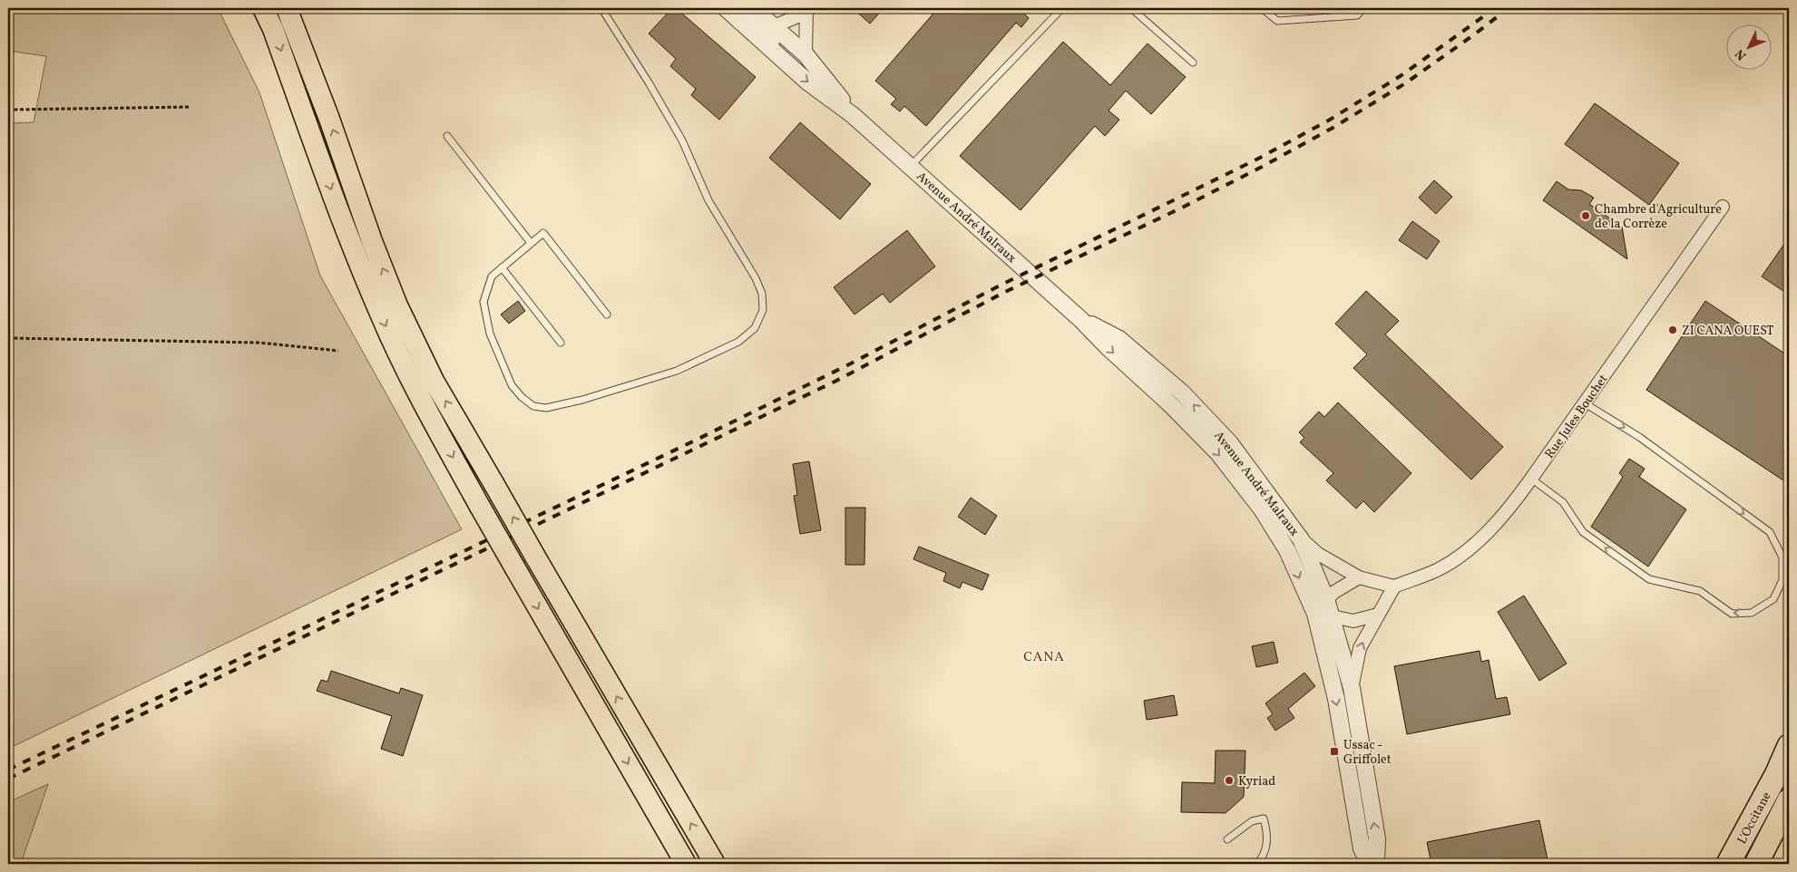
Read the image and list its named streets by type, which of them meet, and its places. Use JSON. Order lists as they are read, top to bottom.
{
  "streets": {
    "highway": ["L'Occitane"],
    "street": ["Avenue André Malraux", "Rue Jules Bouchet"]
  },
  "districts": ["CANA"],
  "places": {
    "other": ["Chambre d'Agriculture de la Corrèze", "ZI CANA OUEST", "Kyriad"],
    "transit": ["Ussac - Griffolet"]
  },
  "north": "bottom left"
}
